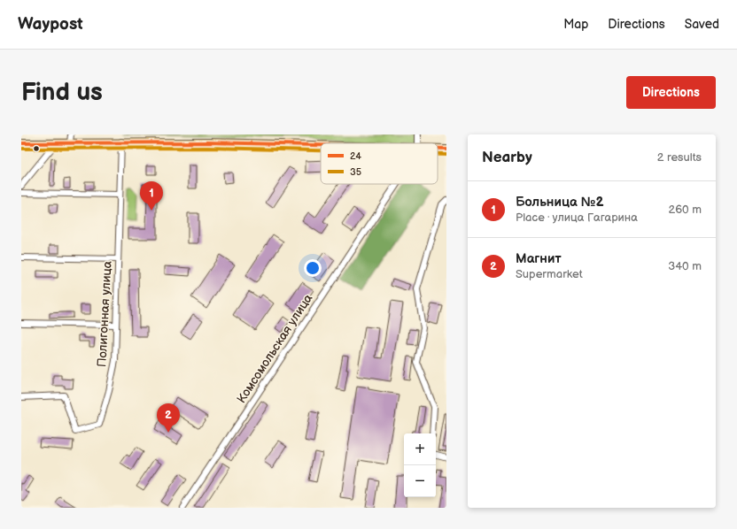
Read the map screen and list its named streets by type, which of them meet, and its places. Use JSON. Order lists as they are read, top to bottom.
{
  "streets": {
    "street": ["Полигонная улица", "Комсомольская улица"]
  },
  "lines": ["transit line 24", "transit line 35"],
  "legend": ["24", "35"],
  "page": {
    "header": "Waypost",
    "nav": ["Map", "Directions", "Saved"],
    "buttons": "Directions",
    "title": "Find us",
    "heading": ["Nearby", "2 results"],
    "list": [
      {
        "mark": "1",
        "name": "Больница №2",
        "note": "Place · улица Гагарина",
        "value": "260 m"
      },
      {
        "mark": "2",
        "name": "Магнит",
        "note": "Supermarket",
        "value": "340 m"
      }
    ],
    "pins": ["1", "2"],
    "map_buttons": ["+", "−"]
  }
}
